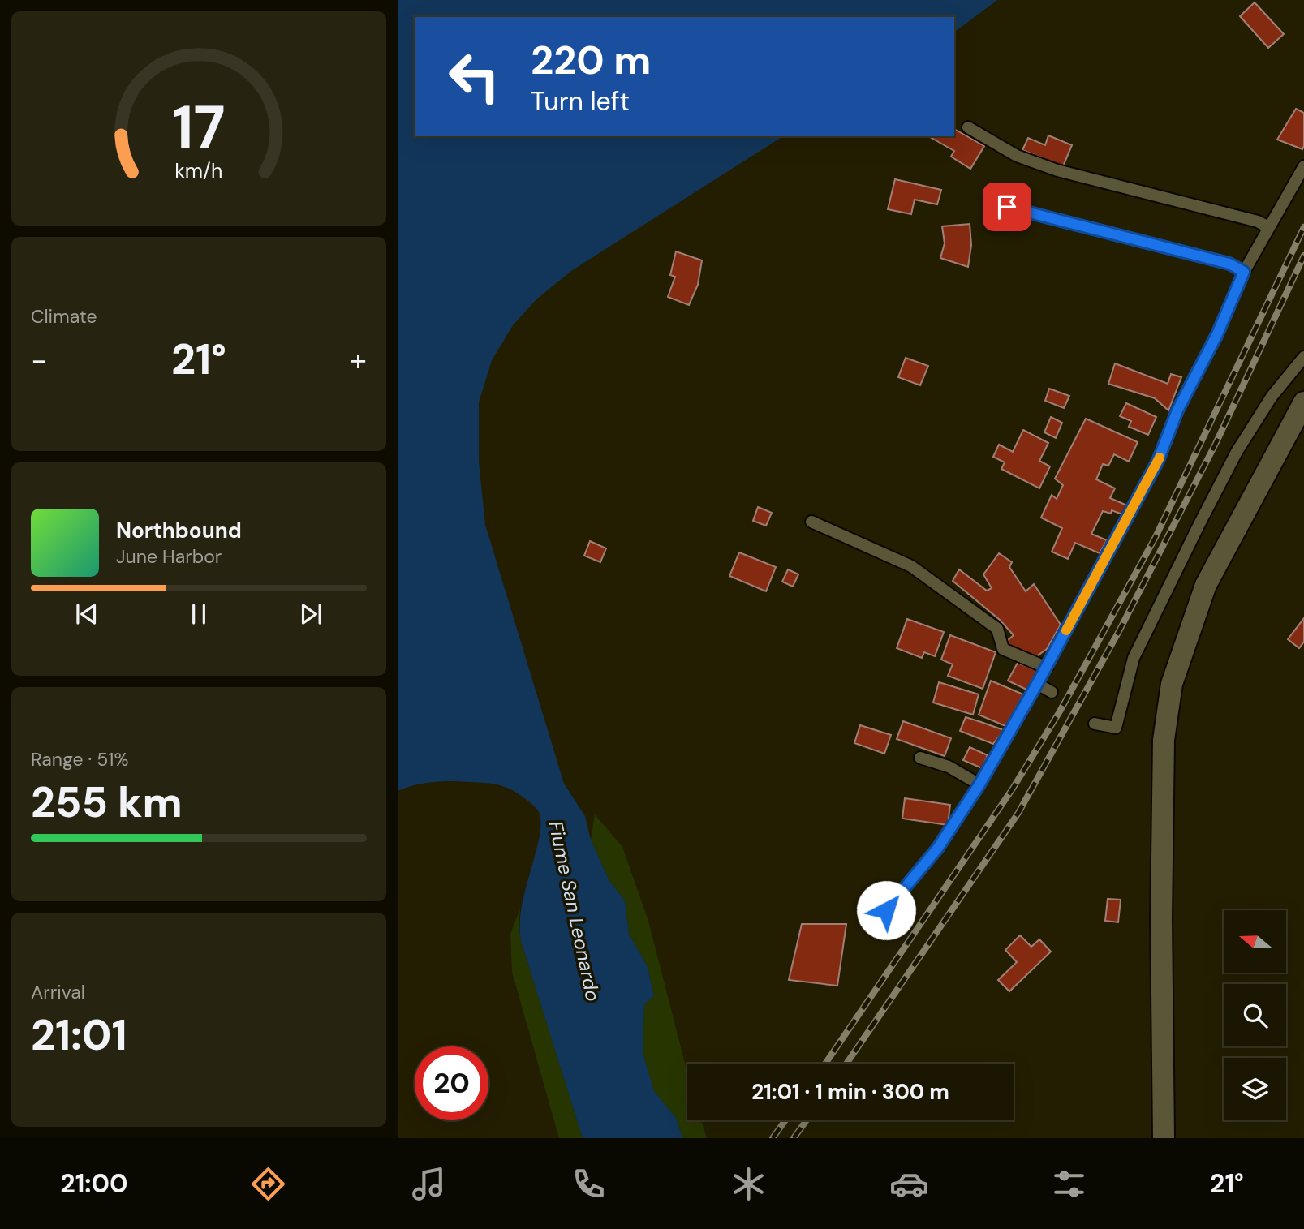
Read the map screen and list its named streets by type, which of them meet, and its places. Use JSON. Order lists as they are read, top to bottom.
{
  "water": ["Fiume San Leonardo"],
  "north": "left",
  "page": {
    "turn": ["220 m", "Turn left"],
    "tile": [
      "Climate",
      ["Range · 51%", "255 km"],
      ["Arrival", "21:01"]
    ],
    "heat": ["−", "21°", "+"],
    "song": ["Northbound", "June Harbor"],
    "limit": "20",
    "trip": "21:01 · 1 min · 300 m",
    "tabs": ["21:00", "21°"],
    "gauge": ["17", "km/h"]
  }
}
